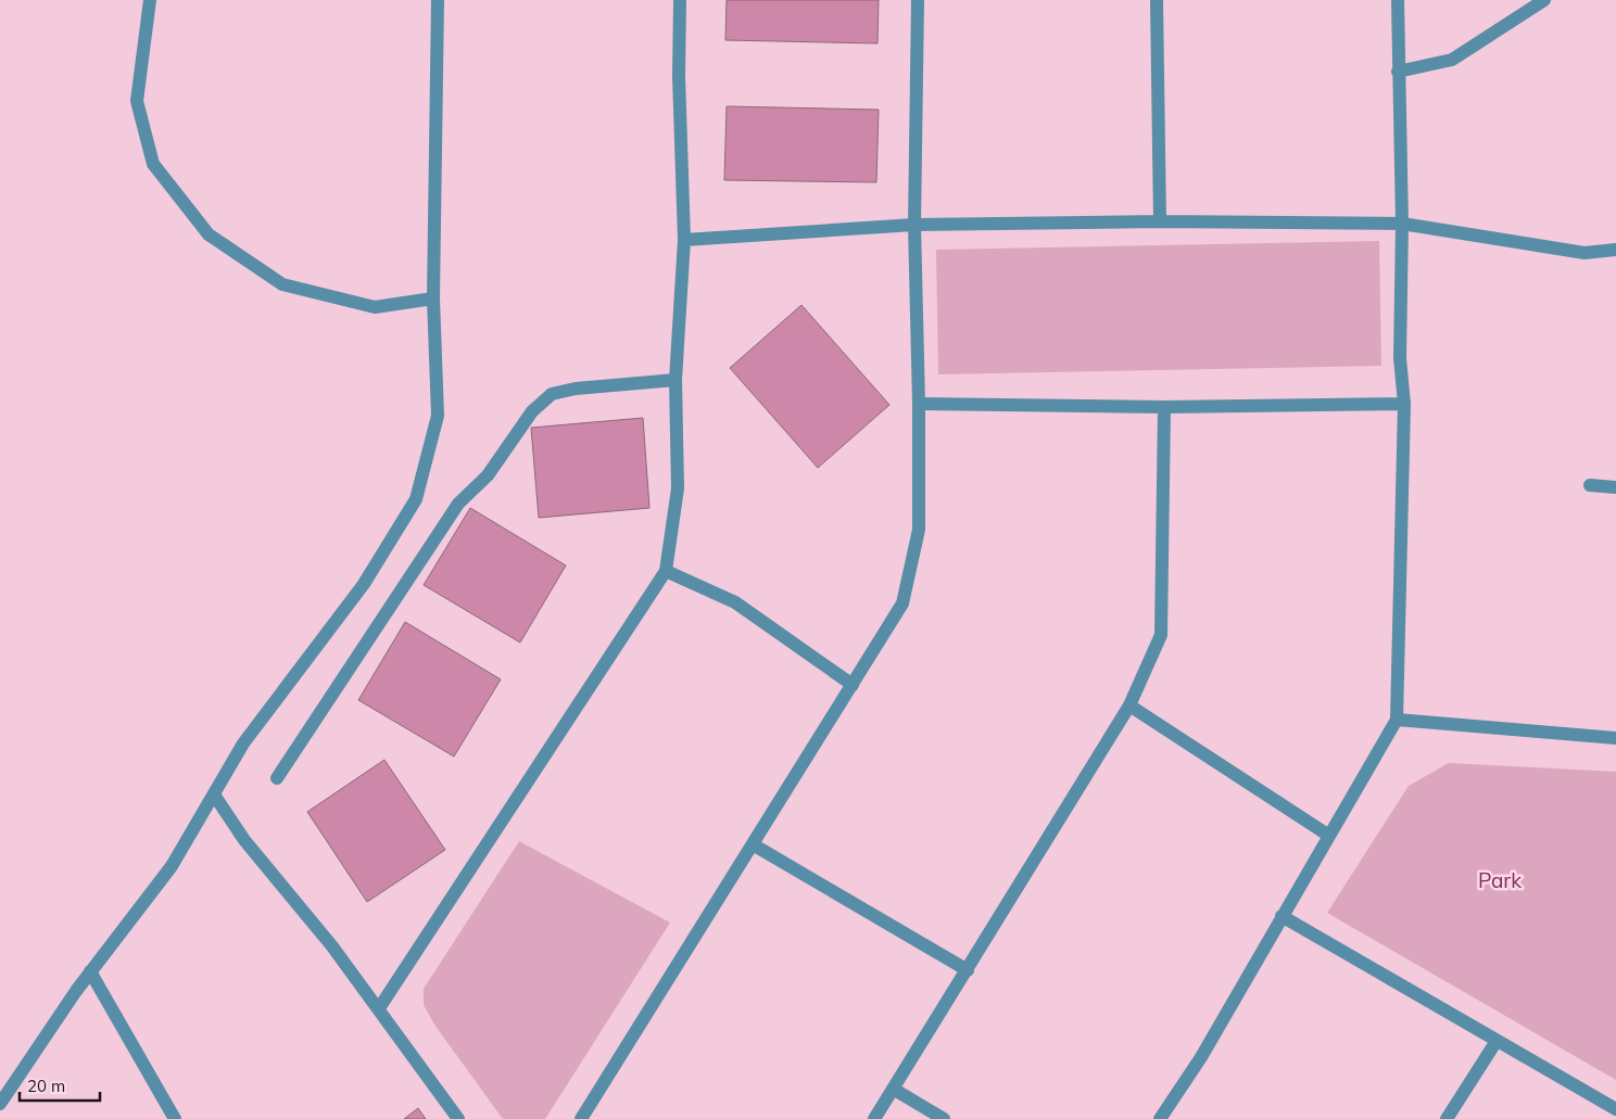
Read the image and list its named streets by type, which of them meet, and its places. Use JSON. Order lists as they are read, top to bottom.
{
  "parks": ["Park"],
  "scale_bar": "20 m"
}
